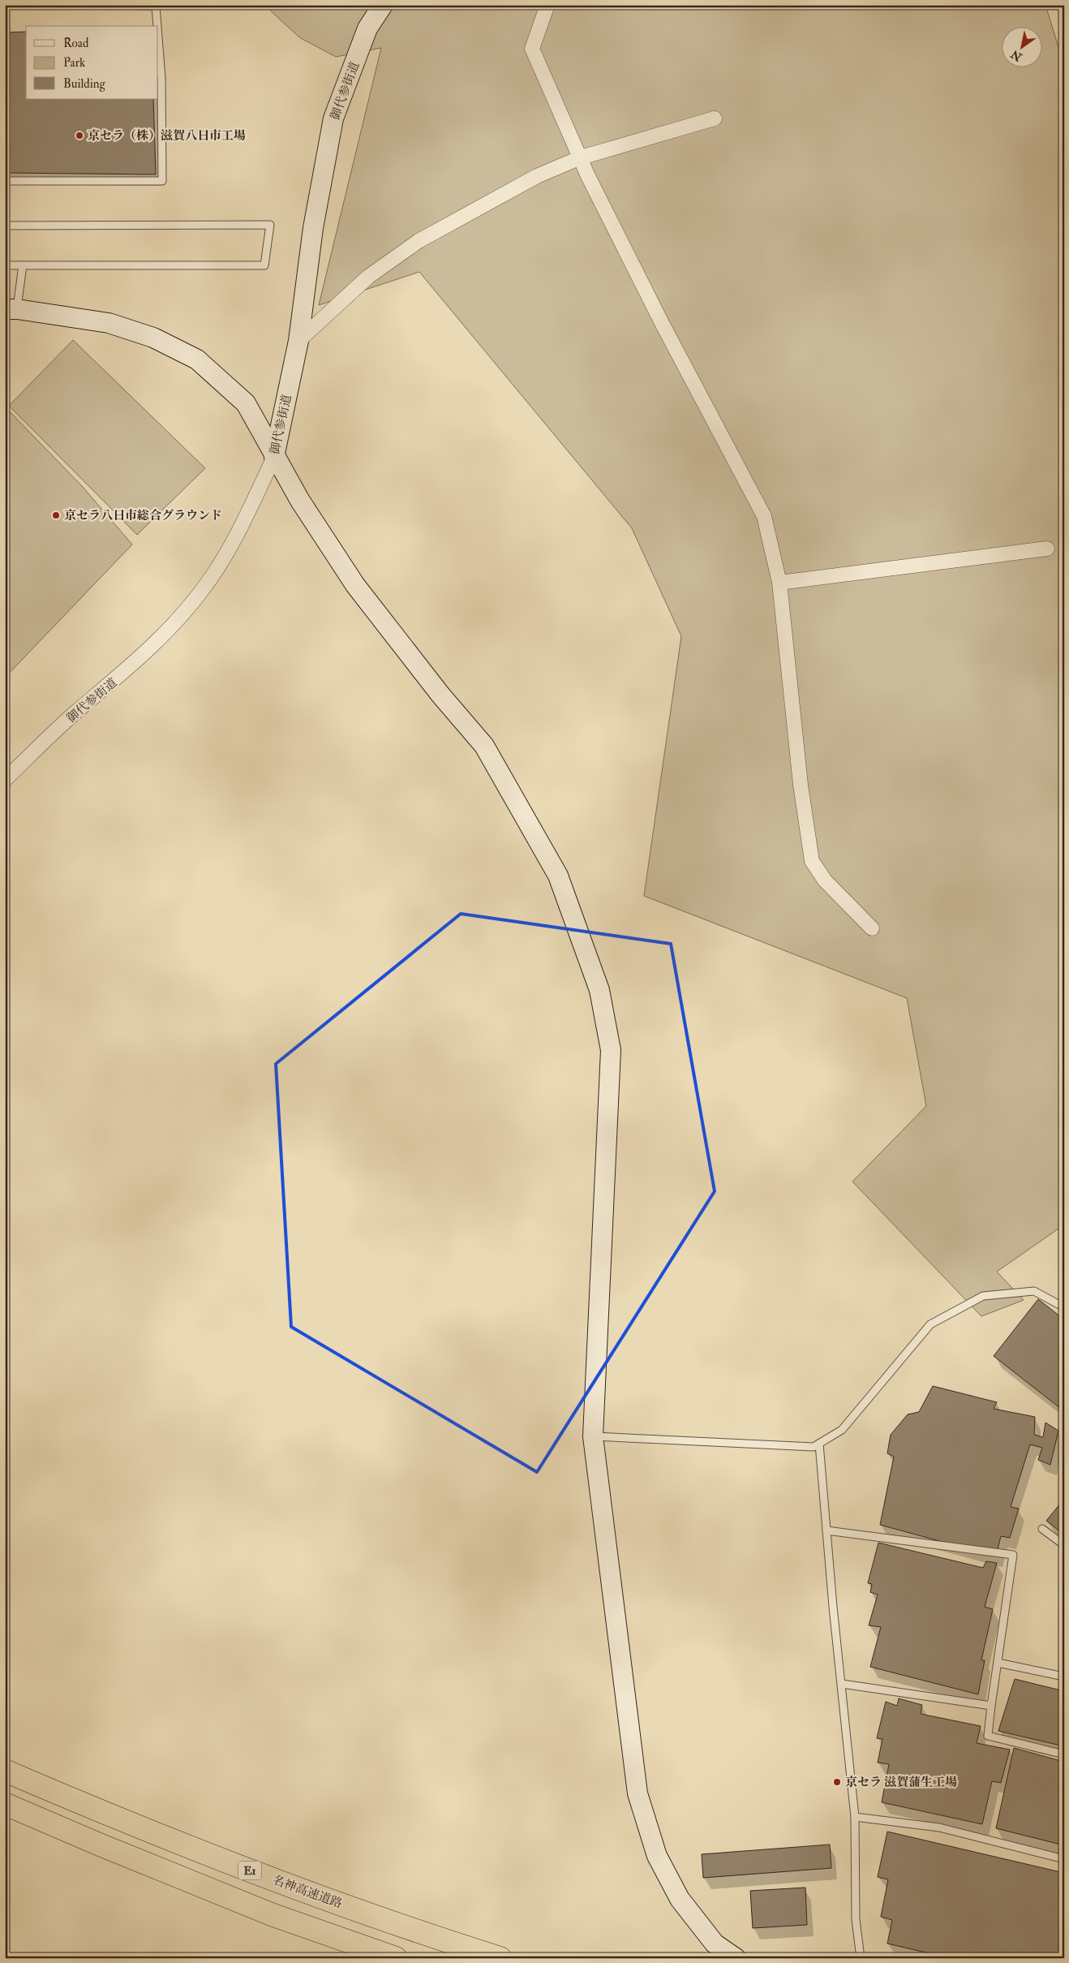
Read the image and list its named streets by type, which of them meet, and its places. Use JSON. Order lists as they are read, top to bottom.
{
  "streets": {
    "highway": ["E1", "名神高速道路"],
    "street": ["御代参街道"]
  },
  "places": ["京セラ（株）滋賀八日市工場", "京セラ八日市総合グラウンド", "京セラ 滋賀蒲生工場"],
  "legend": ["Road", "Park", "Building"],
  "north": "bottom left"
}
